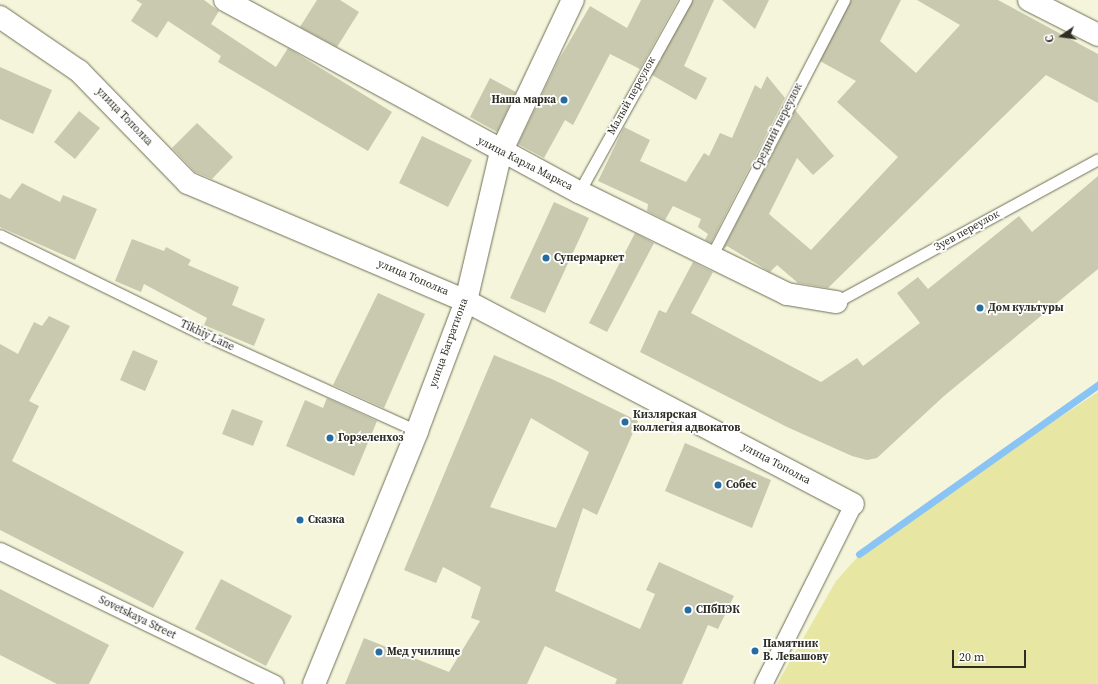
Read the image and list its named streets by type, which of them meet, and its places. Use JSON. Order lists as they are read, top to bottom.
{
  "streets": {
    "street": [
      "улица Тополка",
      "улица Карла Маркса",
      "улица Багратиона",
      "Sovetskaya Street"
    ],
    "lane": [
      "Малый переулок",
      "Средний переулок",
      "Зуев переулок",
      "Tikhiy Lane"
    ]
  },
  "crossings": [
    ["Малый переулок", "улица Карла Маркса"],
    ["улица Тополка", "улица Багратиона"],
    ["Средний переулок", "улица Карла Маркса"],
    ["улица Карла Маркса", "Зуев переулок"],
    ["улица Карла Маркса", "улица Багратиона"],
    ["Tikhiy Lane", "улица Багратиона"]
  ],
  "places": [
    "Наша марка",
    "Супермаркет",
    "Дом культуры",
    "Кизлярская коллегия адвокатов",
    "Горзеленхоз",
    "Собес",
    "Сказка",
    "СПбПЭК",
    "Памятник В. Левашову",
    "Мед училище"
  ],
  "scale_bar": "20 m",
  "north": "left"
}
